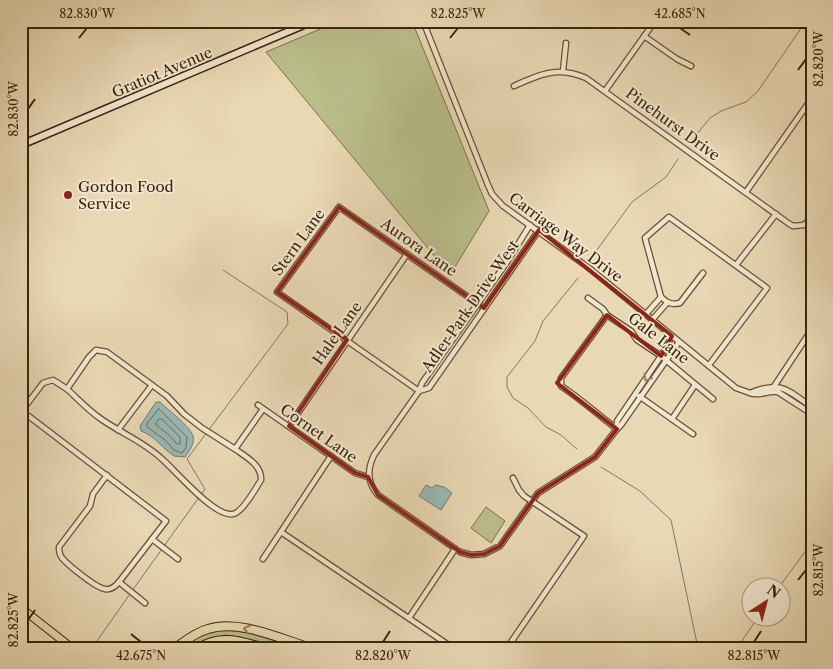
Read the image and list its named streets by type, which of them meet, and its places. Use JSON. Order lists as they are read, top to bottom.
{
  "streets": {
    "main road": ["Gratiot Avenue"],
    "street": [
      "Pinehurst Drive",
      "Carriage Way Drive",
      "Stern Lane",
      "Aurora Lane",
      "Adler Park Drive West",
      "Hale Lane",
      "Gale Lane",
      "Cornet Lane"
    ]
  },
  "crossings": [
    ["Carriage Way Drive", "Adler Park Drive West"],
    ["Stern Lane", "Aurora Lane"],
    ["Stern Lane", "Hale Lane"],
    ["Aurora Lane", "Adler Park Drive West"],
    ["Aurora Lane", "Hale Lane"],
    ["Adler Park Drive West", "Cornet Lane"],
    ["Hale Lane", "Cornet Lane"]
  ],
  "places": ["Gordon Food Service"],
  "north": "top right",
  "coordinates": [
    "82.830°W",
    "82.825°W",
    "42.685°N",
    "82.820°W",
    "82.815°W",
    "42.675°N"
  ]
}
